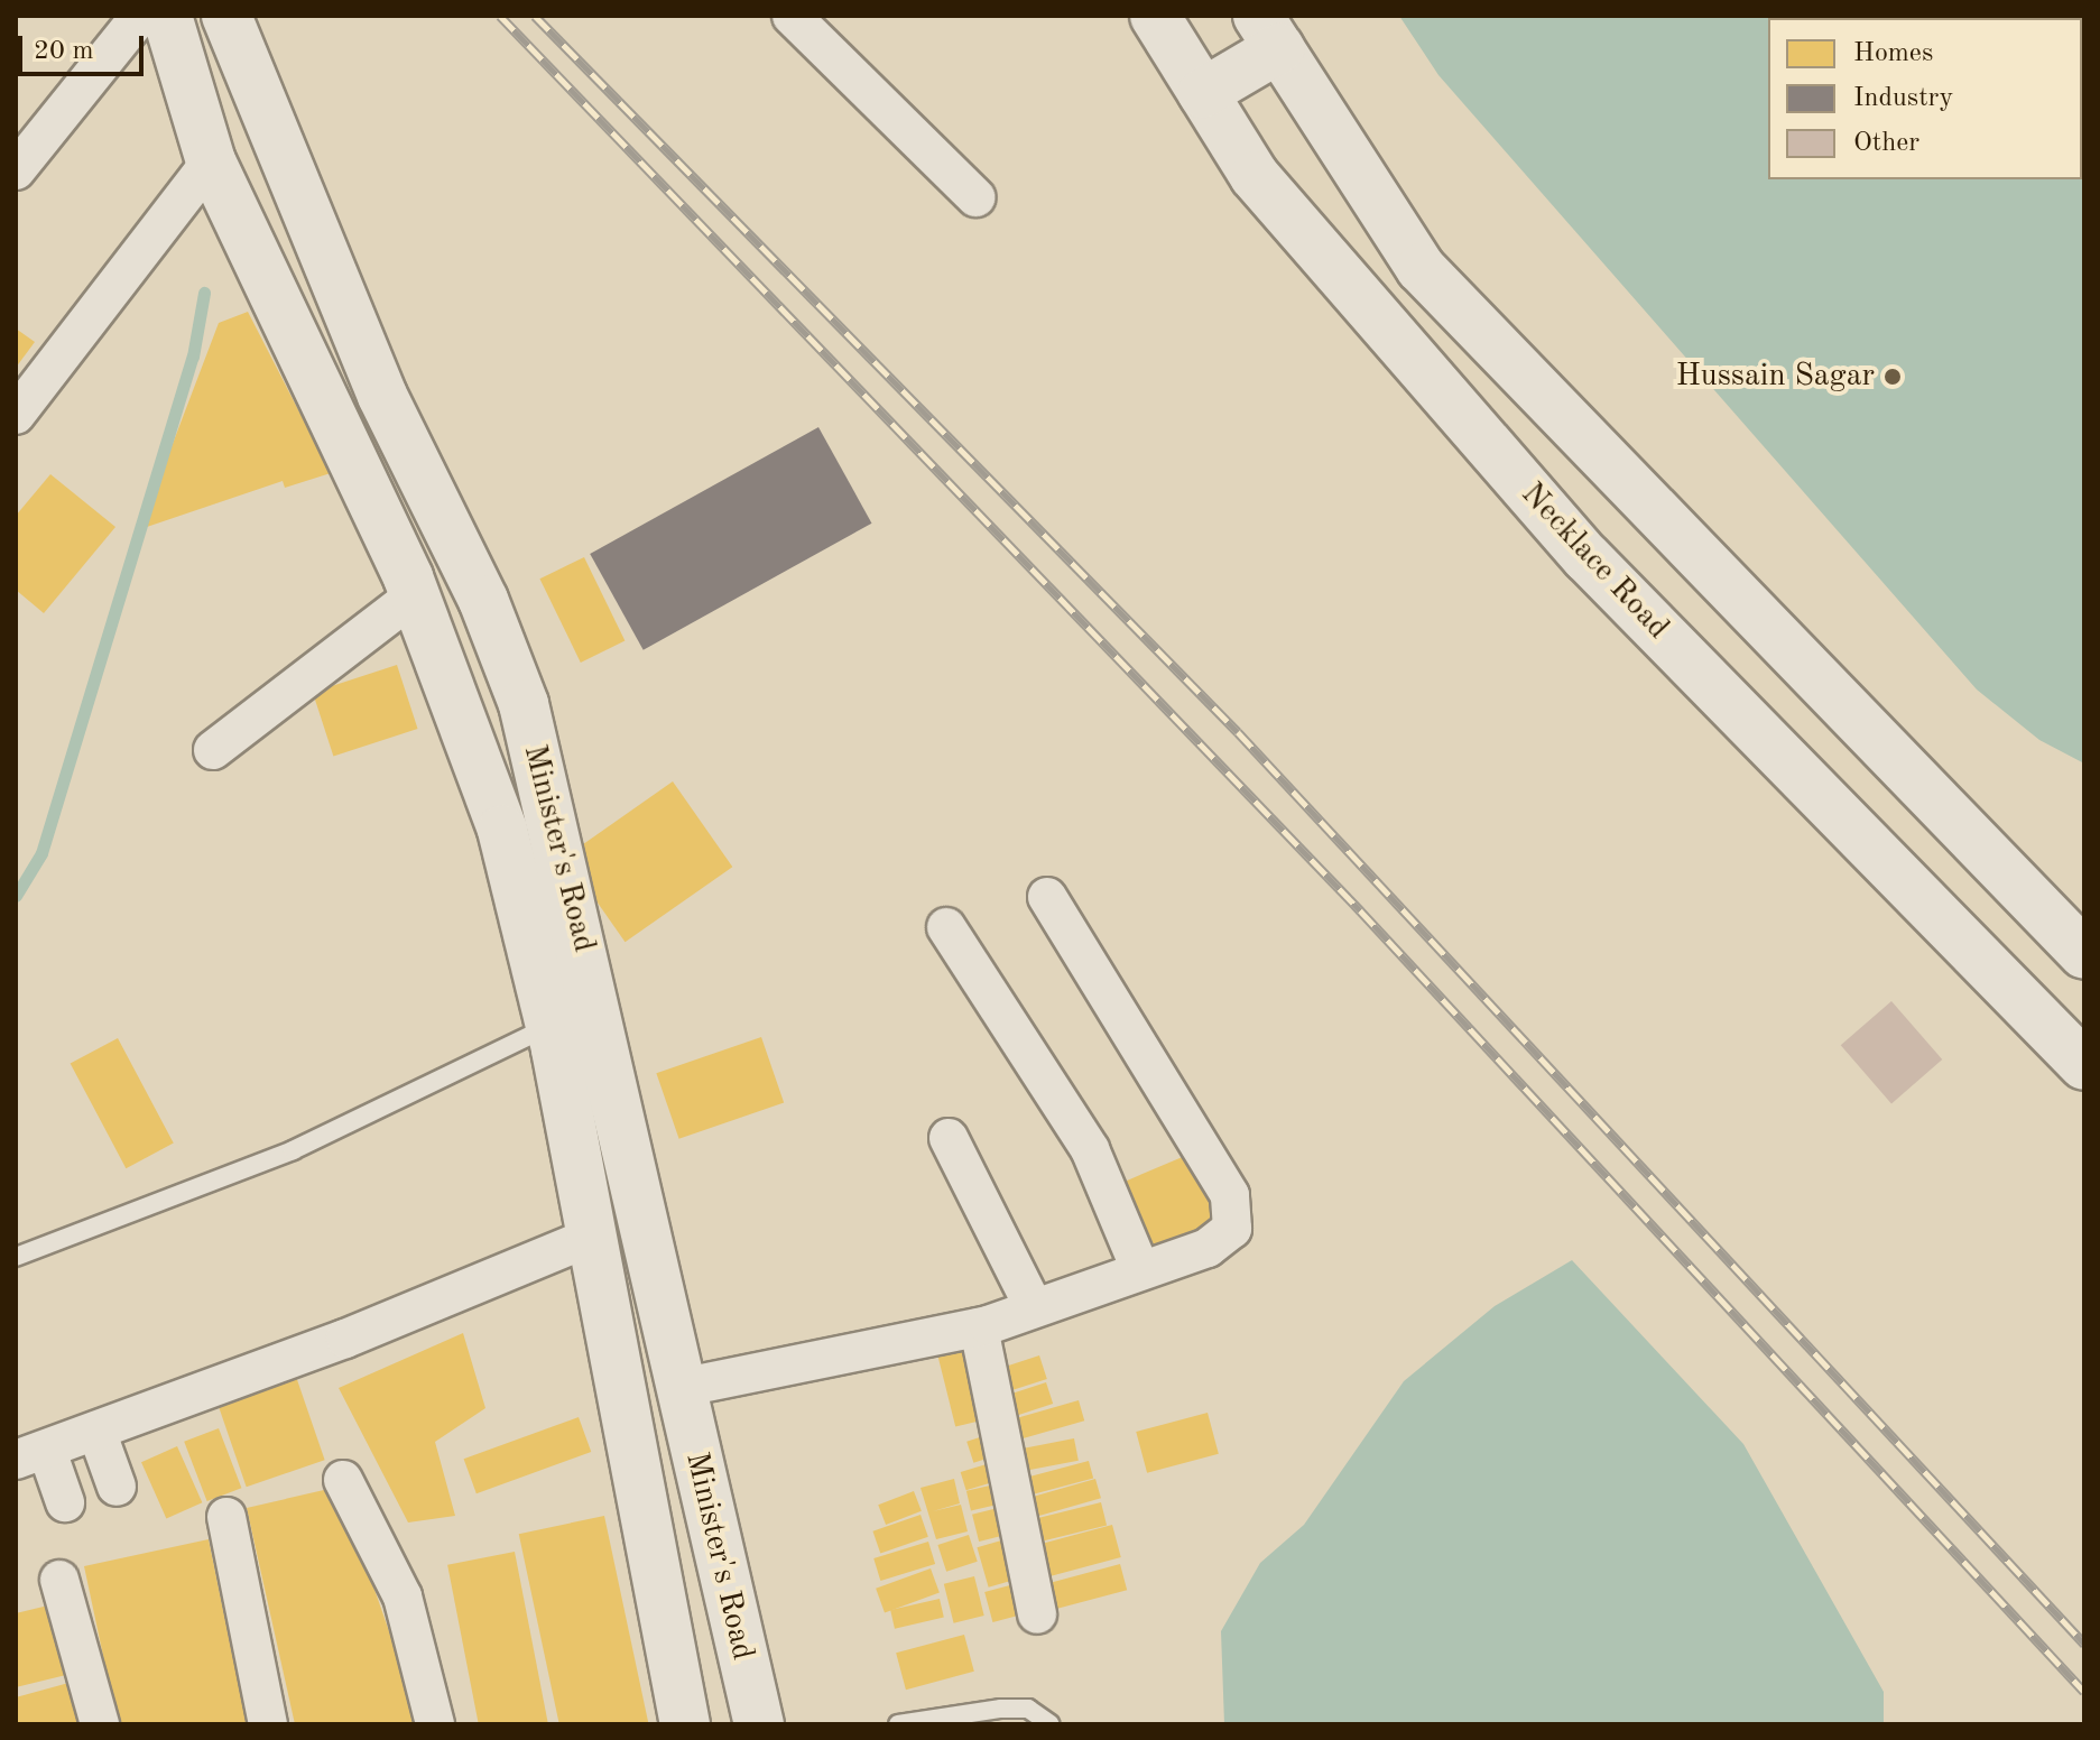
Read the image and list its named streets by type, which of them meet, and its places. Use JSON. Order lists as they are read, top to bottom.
{
  "streets": {
    "main road": ["Necklace Road", "Minister's Road"]
  },
  "places": ["Hussain Sagar"],
  "legend": ["Homes", "Industry", "Other"],
  "scale_bar": "20 m"
}
